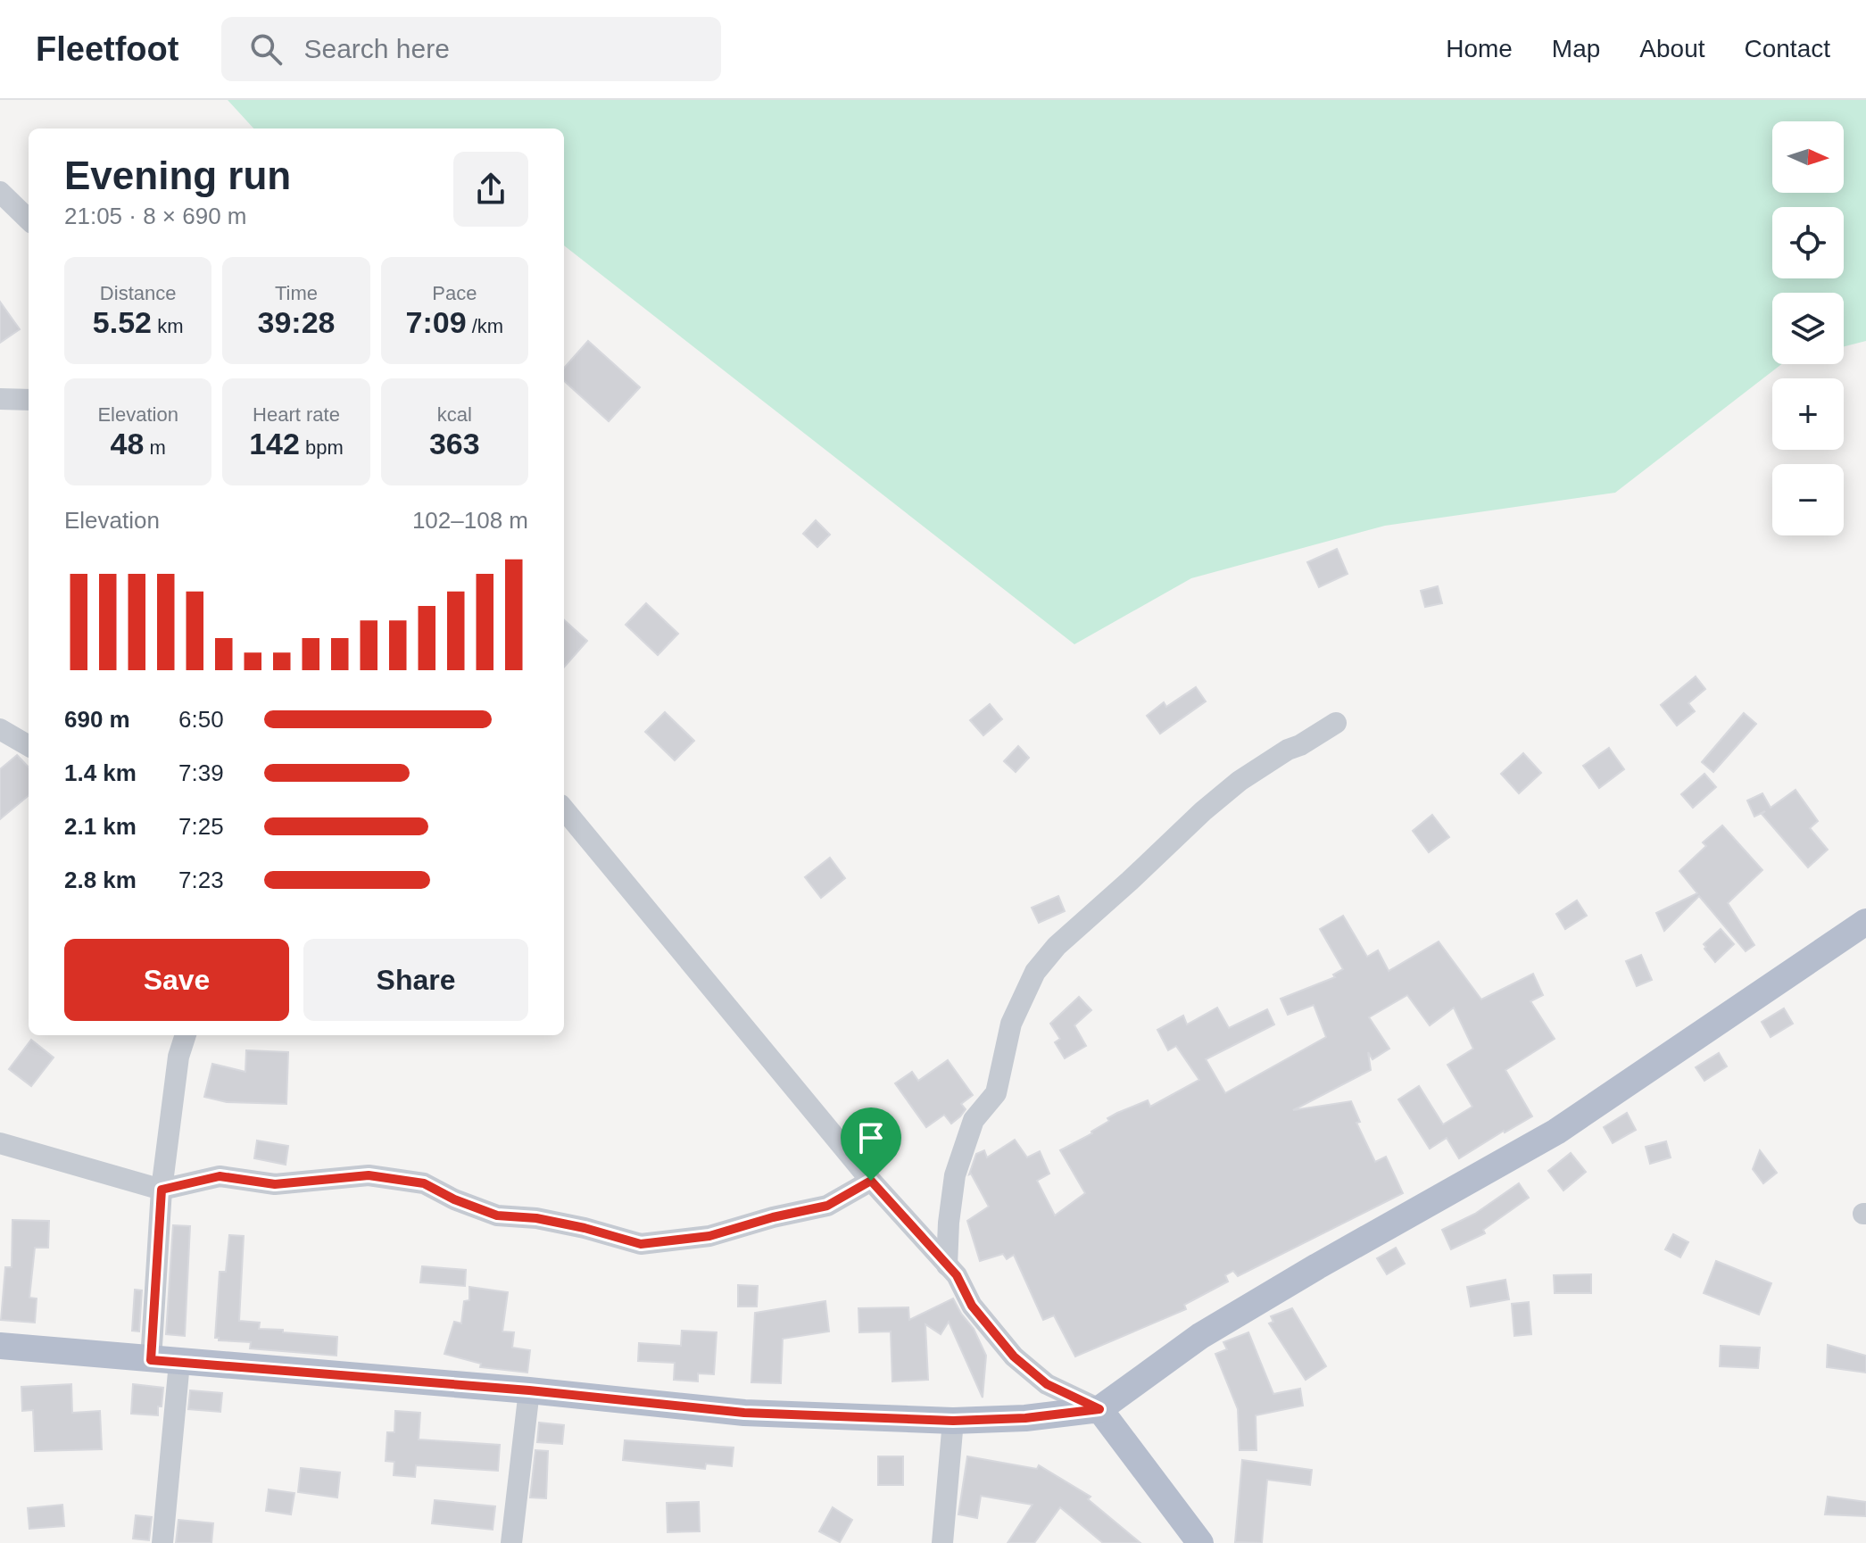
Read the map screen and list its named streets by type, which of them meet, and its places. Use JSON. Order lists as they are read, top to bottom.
{
  "north": "right",
  "page": {
    "header": "Fleetfoot",
    "search": "Search here",
    "nav": [
      "Home",
      "Map",
      "About",
      "Contact"
    ],
    "map_buttons": ["+", "−"],
    "heading": ["Evening run", "21:05 · 8 × 690 m"],
    "stats": [
      ["Distance", "5.52 km"],
      ["Time", "39:28"],
      ["Pace", "7:09 /km"],
      ["Elevation", "48 m"],
      ["Heart rate", "142 bpm"],
      ["kcal", "363"]
    ],
    "chart": ["Elevation", "102–108 m"],
    "list": [
      {
        "name": "690 m",
        "note": "6:50"
      },
      {
        "name": "1.4 km",
        "note": "7:39"
      },
      {
        "name": "2.1 km",
        "note": "7:25"
      },
      {
        "name": "2.8 km",
        "note": "7:23"
      }
    ],
    "buttons": ["Save", "Share"]
  }
}
